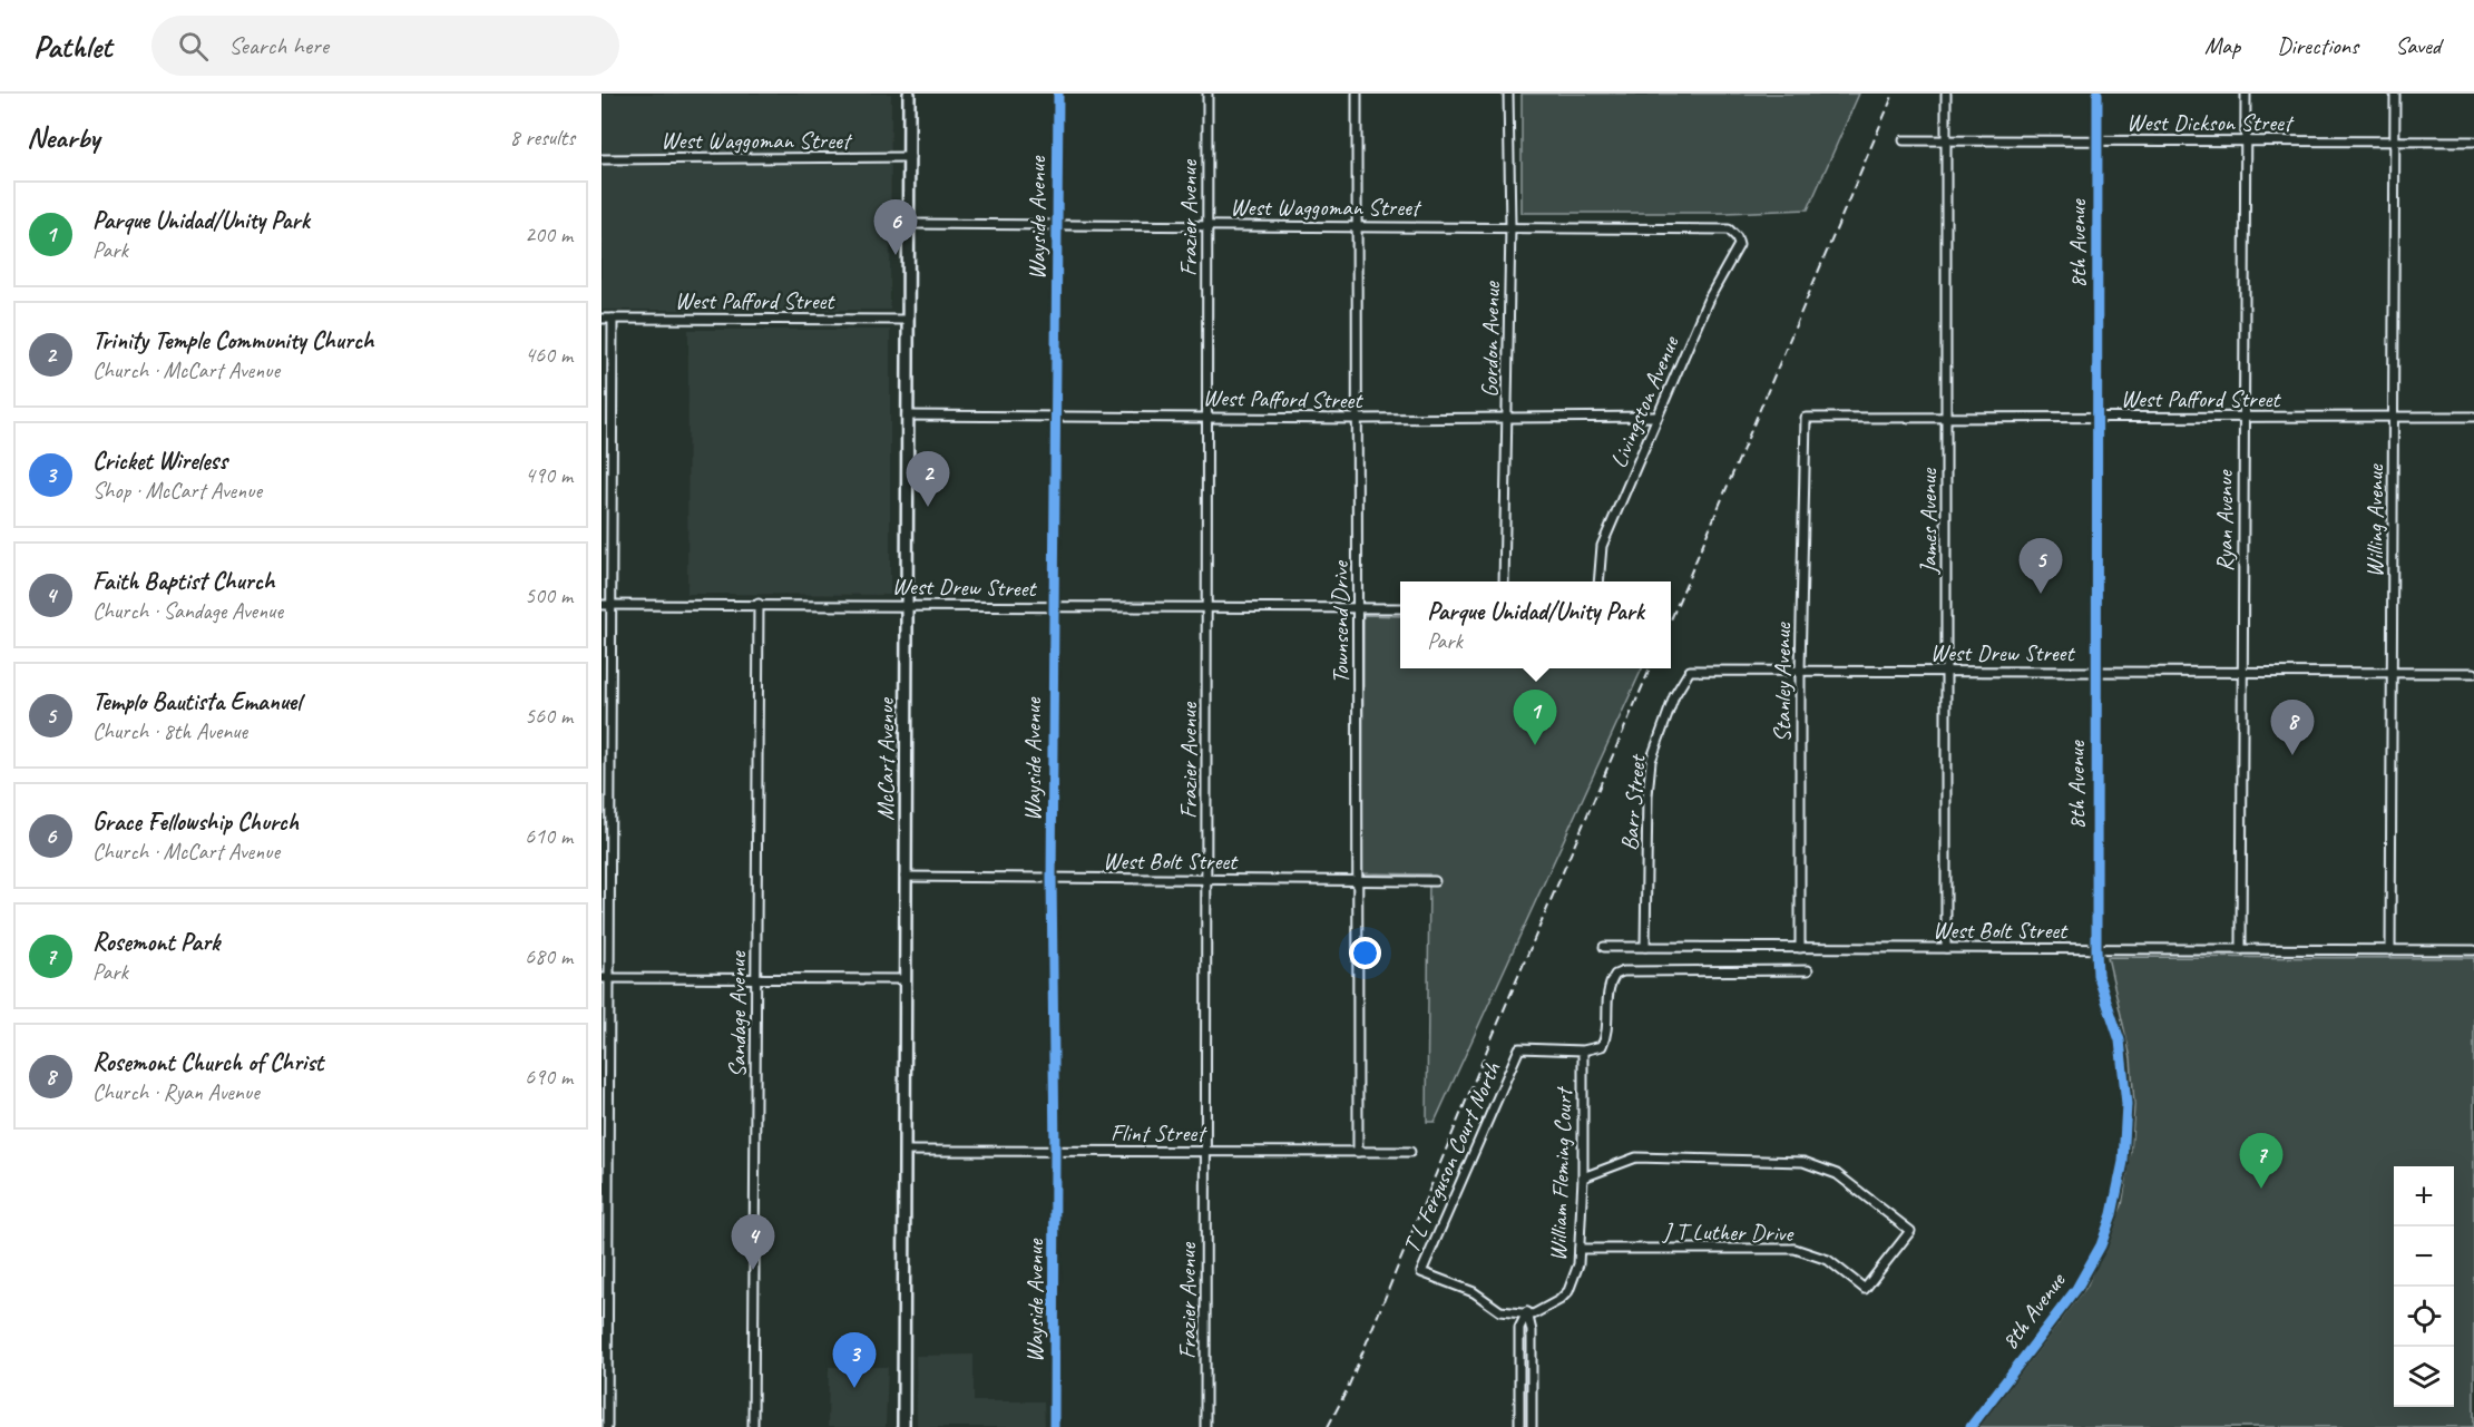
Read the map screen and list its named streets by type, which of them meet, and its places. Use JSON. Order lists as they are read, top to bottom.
{
  "streets": {
    "main road": ["McCart Avenue"],
    "street": [
      "West Dickson Street",
      "West Waggoman Street",
      "Wayside Avenue",
      "Frazier Avenue",
      "8th Avenue",
      "West Pafford Street",
      "Gordon Avenue",
      "Livingston Avenue",
      "James Avenue",
      "Ryan Avenue",
      "Willing Avenue",
      "West Drew Street",
      "Townsend Drive",
      "Stanley Avenue",
      "Barr Street",
      "West Bolt Street",
      "Sandage Avenue",
      "Flint Street",
      "T L Ferguson Court North",
      "William Fleming Court",
      "J T Luther Drive"
    ]
  },
  "crossings": [
    ["West Dickson Street", "8th Avenue"],
    ["West Dickson Street", "James Avenue"],
    ["West Dickson Street", "Ryan Avenue"],
    ["West Dickson Street", "Willing Avenue"],
    ["West Waggoman Street", "Wayside Avenue"],
    ["West Waggoman Street", "Frazier Avenue"],
    ["West Waggoman Street", "Gordon Avenue"],
    ["West Waggoman Street", "Livingston Avenue"],
    ["West Waggoman Street", "Townsend Drive"],
    ["West Waggoman Street", "McCart Avenue"],
    ["Wayside Avenue", "West Pafford Street"],
    ["Wayside Avenue", "West Drew Street"],
    ["Wayside Avenue", "West Bolt Street"],
    ["Wayside Avenue", "Flint Street"],
    ["Frazier Avenue", "West Pafford Street"],
    ["Frazier Avenue", "West Drew Street"],
    ["Frazier Avenue", "West Bolt Street"],
    ["Frazier Avenue", "Flint Street"],
    ["8th Avenue", "West Pafford Street"],
    ["8th Avenue", "West Drew Street"],
    ["8th Avenue", "West Bolt Street"],
    ["West Pafford Street", "Gordon Avenue"],
    ["West Pafford Street", "Livingston Avenue"],
    ["West Pafford Street", "James Avenue"],
    ["West Pafford Street", "Ryan Avenue"],
    ["West Pafford Street", "Willing Avenue"],
    ["West Pafford Street", "Townsend Drive"],
    ["West Pafford Street", "Stanley Avenue"],
    ["West Pafford Street", "McCart Avenue"],
    ["James Avenue", "West Drew Street"],
    ["James Avenue", "West Bolt Street"],
    ["Ryan Avenue", "West Drew Street"],
    ["Ryan Avenue", "West Bolt Street"],
    ["Willing Avenue", "West Drew Street"],
    ["Willing Avenue", "West Bolt Street"],
    ["West Drew Street", "Townsend Drive"],
    ["West Drew Street", "Stanley Avenue"],
    ["West Drew Street", "McCart Avenue"],
    ["West Drew Street", "Barr Street"],
    ["West Drew Street", "Sandage Avenue"],
    ["Townsend Drive", "West Bolt Street"],
    ["Townsend Drive", "Flint Street"],
    ["Stanley Avenue", "West Bolt Street"],
    ["McCart Avenue", "West Bolt Street"],
    ["McCart Avenue", "Flint Street"],
    ["Barr Street", "West Bolt Street"],
    ["T L Ferguson Court North", "William Fleming Court"],
    ["William Fleming Court", "J T Luther Drive"]
  ],
  "page": {
    "header": "Pathlet",
    "search": "Search here",
    "nav": ["Map", "Directions", "Saved"],
    "heading": ["Nearby", "8 results"],
    "list": [
      {
        "mark": "1",
        "name": "Parque Unidad/Unity Park",
        "note": "Park",
        "value": "200 m"
      },
      {
        "mark": "2",
        "name": "Trinity Temple Community Church",
        "note": "Church · McCart Avenue",
        "value": "460 m"
      },
      {
        "mark": "3",
        "name": "Cricket Wireless",
        "note": "Shop · McCart Avenue",
        "value": "490 m"
      },
      {
        "mark": "4",
        "name": "Faith Baptist Church",
        "note": "Church · Sandage Avenue",
        "value": "500 m"
      },
      {
        "mark": "5",
        "name": "Templo Bautista Emanuel",
        "note": "Church · 8th Avenue",
        "value": "560 m"
      },
      {
        "mark": "6",
        "name": "Grace Fellowship Church",
        "note": "Church · McCart Avenue",
        "value": "610 m"
      },
      {
        "mark": "7",
        "name": "Rosemont Park",
        "note": "Park",
        "value": "680 m"
      },
      {
        "mark": "8",
        "name": "Rosemont Church of Christ",
        "note": "Church · Ryan Avenue",
        "value": "690 m"
      }
    ],
    "pins": [
      "6",
      "2",
      "5",
      "1",
      "8",
      "7",
      "4",
      "3"
    ],
    "popup": ["Parque Unidad/Unity Park", "Park"],
    "map_buttons": ["+", "−"]
  }
}
